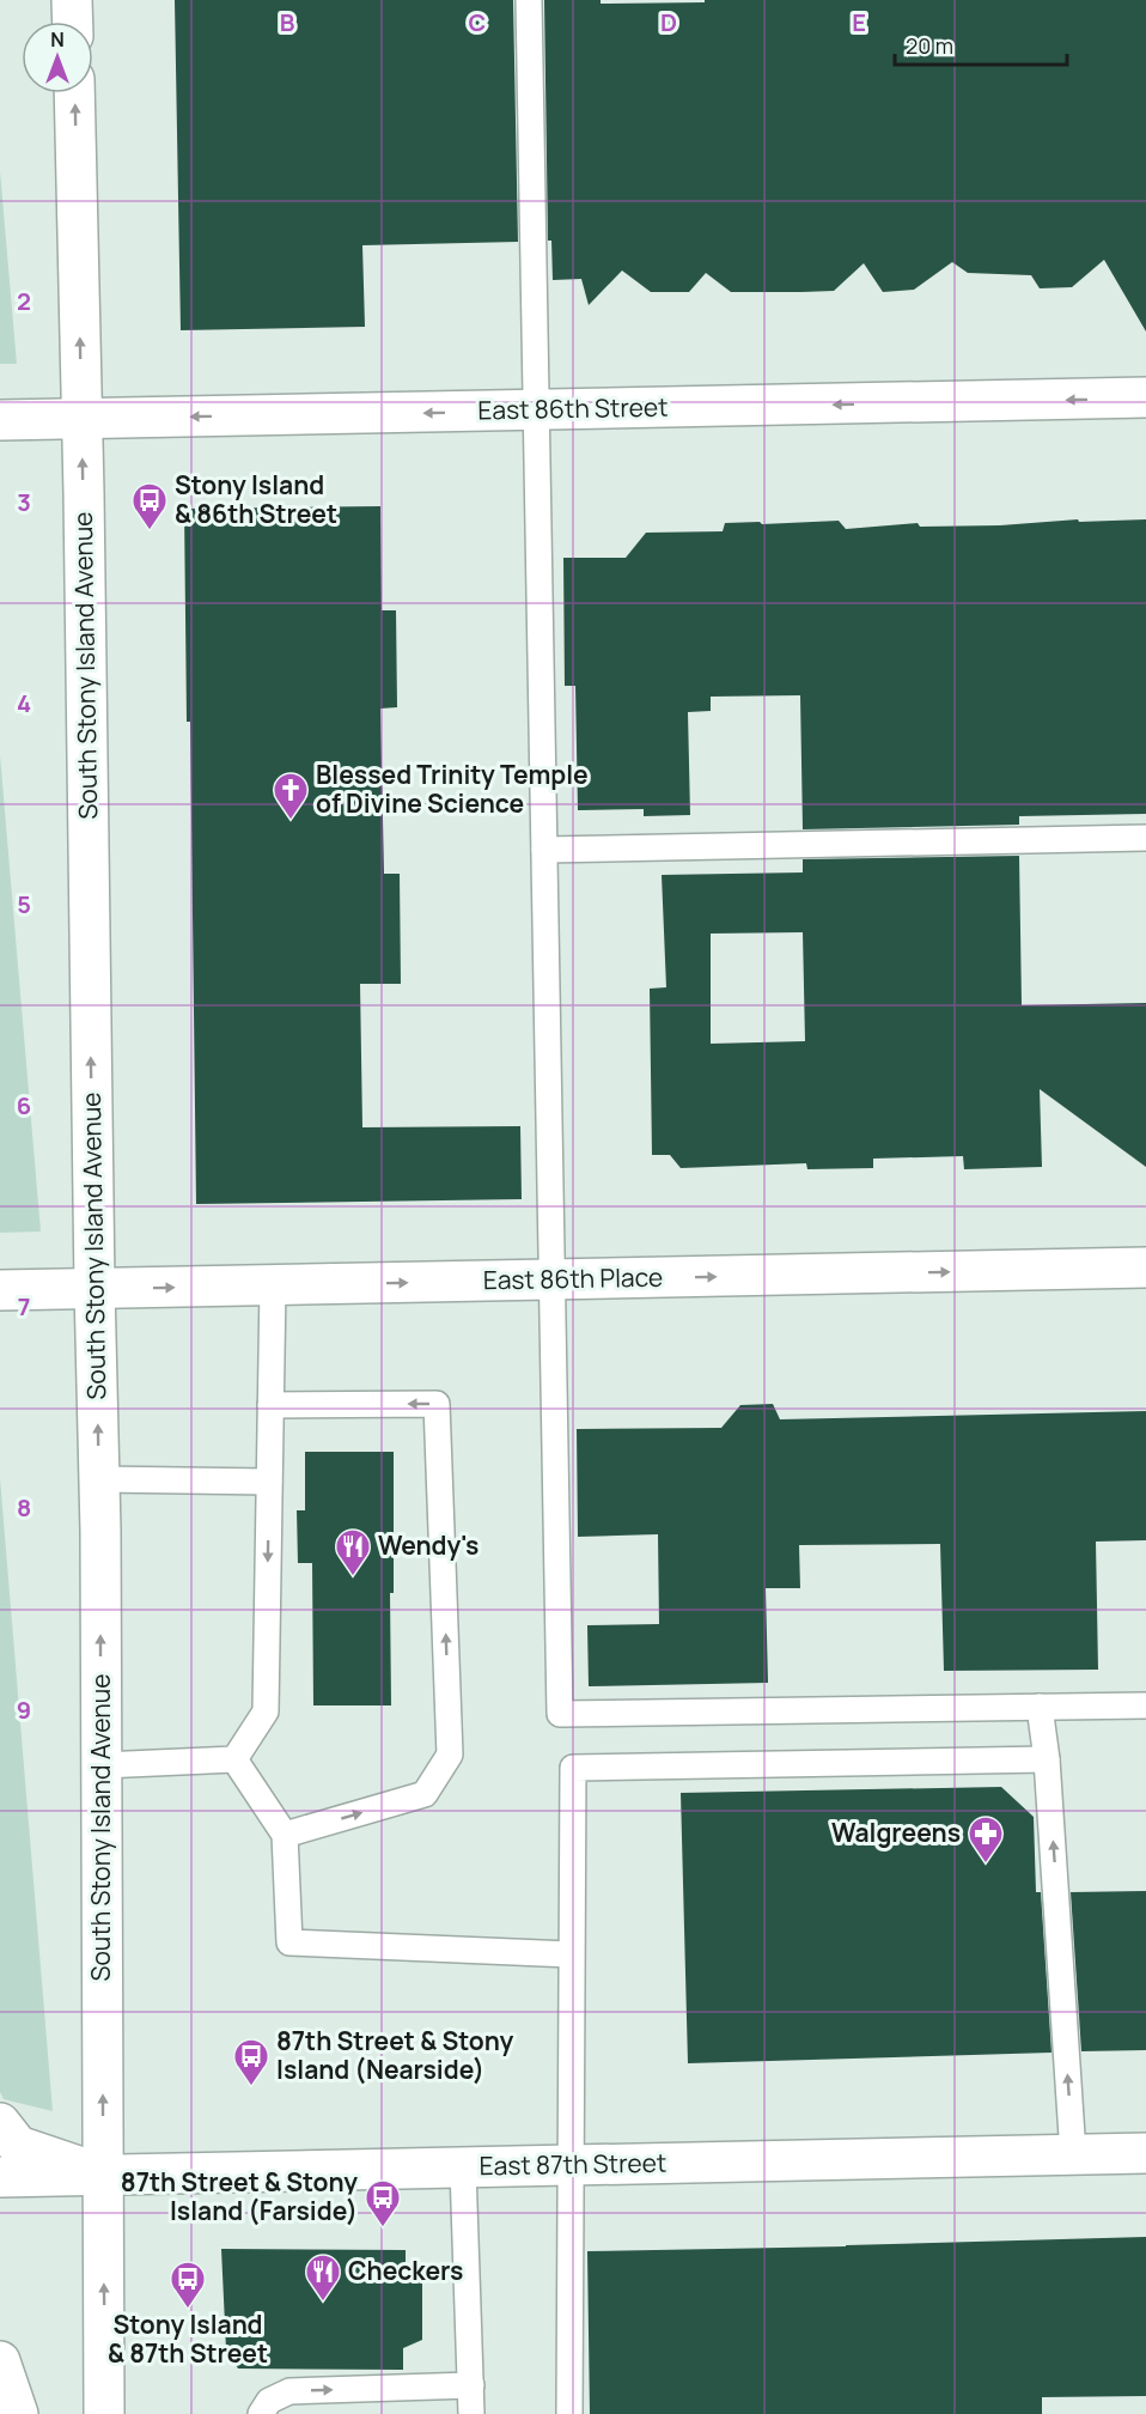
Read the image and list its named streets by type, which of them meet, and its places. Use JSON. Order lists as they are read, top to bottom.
{
  "streets": {
    "main road": [
      "East 86th Street",
      "South Stony Island Avenue",
      "East 86th Place",
      "East 87th Street"
    ]
  },
  "crossings": [
    ["East 86th Street", "South Stony Island Avenue"],
    ["South Stony Island Avenue", "East 86th Place"],
    ["South Stony Island Avenue", "East 87th Street"]
  ],
  "one_way": ["East 86th Street", "South Stony Island Avenue", "East 86th Place"],
  "places": {
    "bus stop": [
      "Stony Island & 86th Street",
      "87th Street & Stony Island (Nearside)",
      "87th Street & Stony Island (Farside)",
      "Stony Island & 87th Street"
    ],
    "church": ["Blessed Trinity Temple of Divine Science"],
    "restaurant": ["Wendy's", "Checkers"],
    "pharmacy": ["Walgreens"]
  },
  "scale_bar": "20 m",
  "north": "top",
  "grid": {
    "columns": [
      "B",
      "C",
      "D",
      "E"
    ],
    "rows": [
      "2",
      "3",
      "4",
      "5",
      "6",
      "7",
      "8",
      "9"
    ]
  }
}
